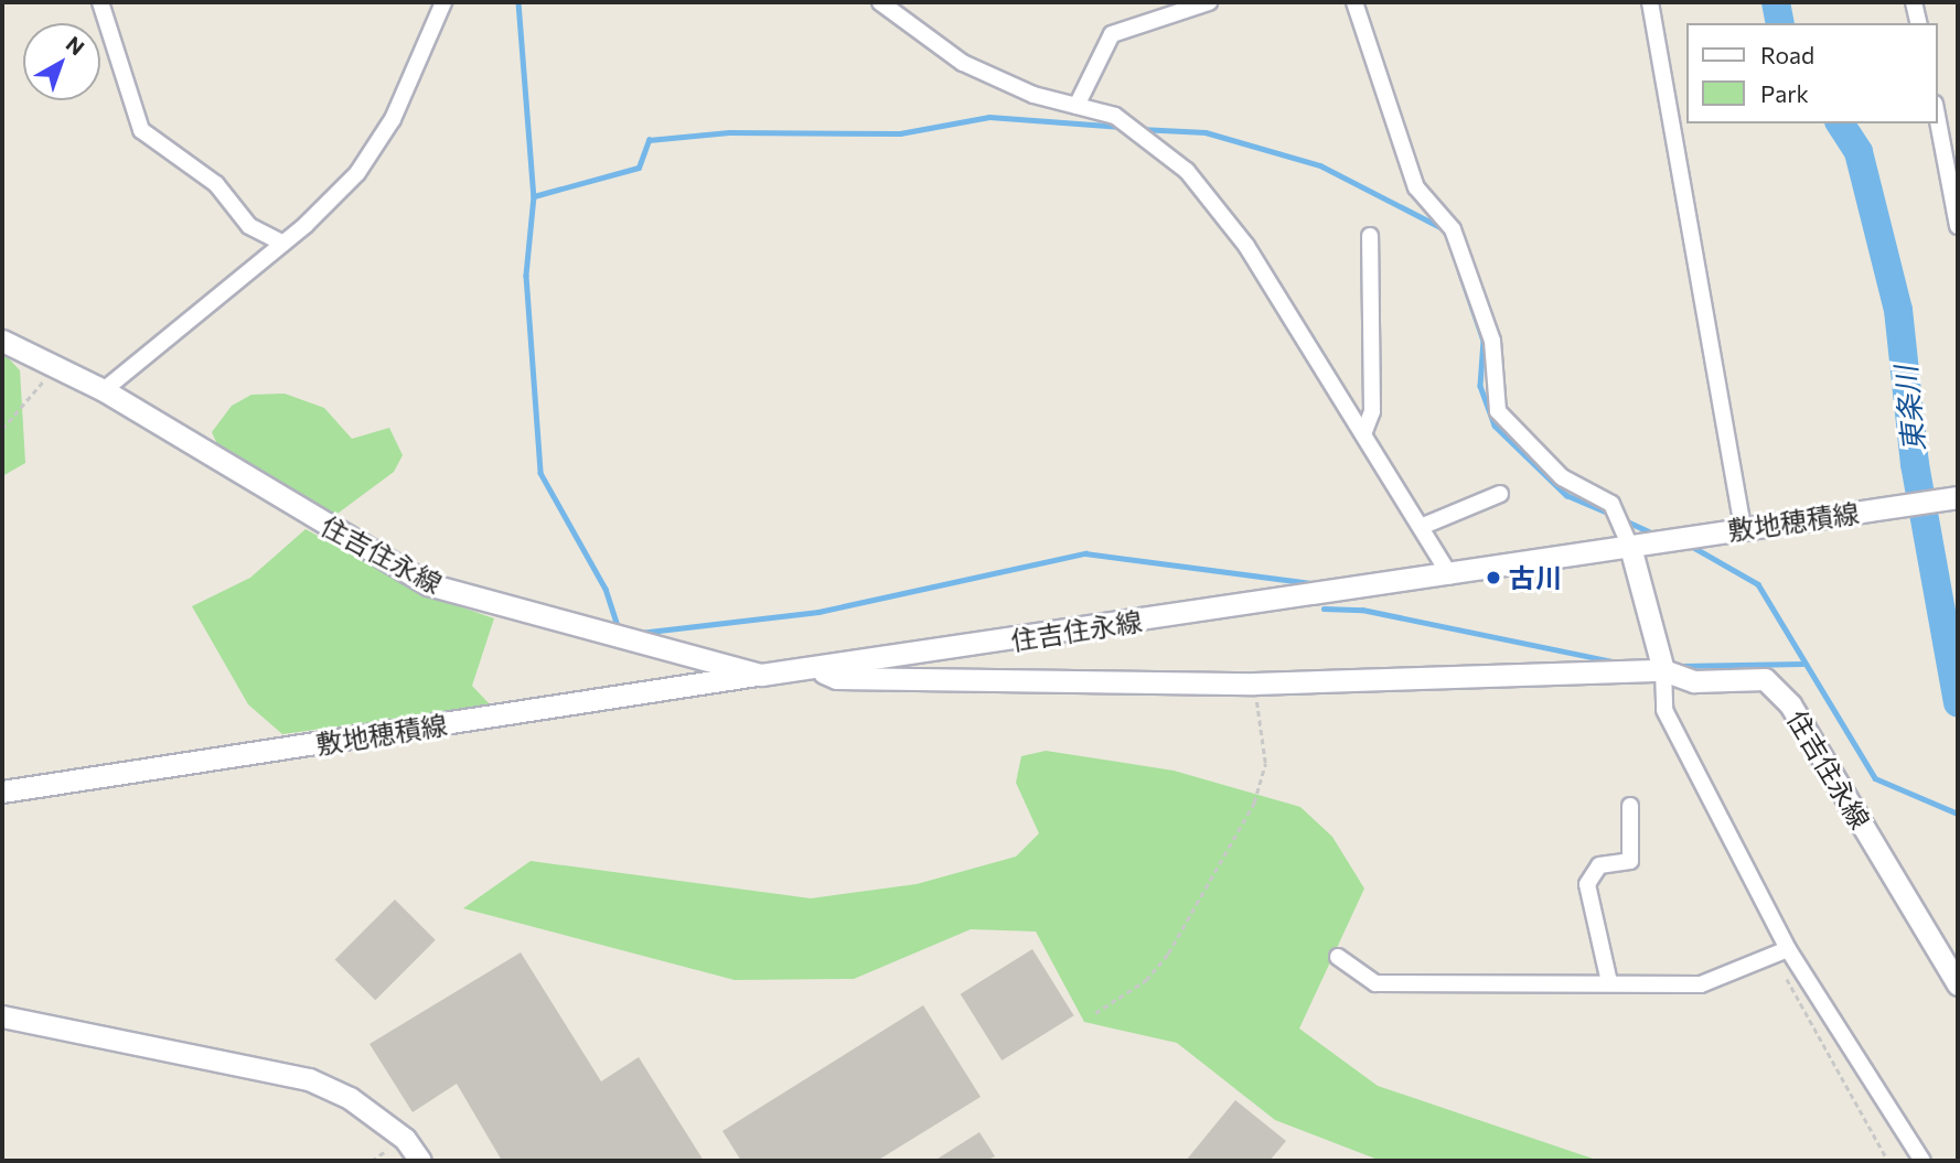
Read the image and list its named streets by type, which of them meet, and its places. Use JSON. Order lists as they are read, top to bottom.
{
  "streets": {
    "main road": ["敷地穂積線", "住吉住永線"]
  },
  "crossings": [
    ["敷地穂積線", "住吉住永線"]
  ],
  "water": ["東条川"],
  "places": ["古川"],
  "legend": ["Road", "Park"],
  "north": "top right"
}
